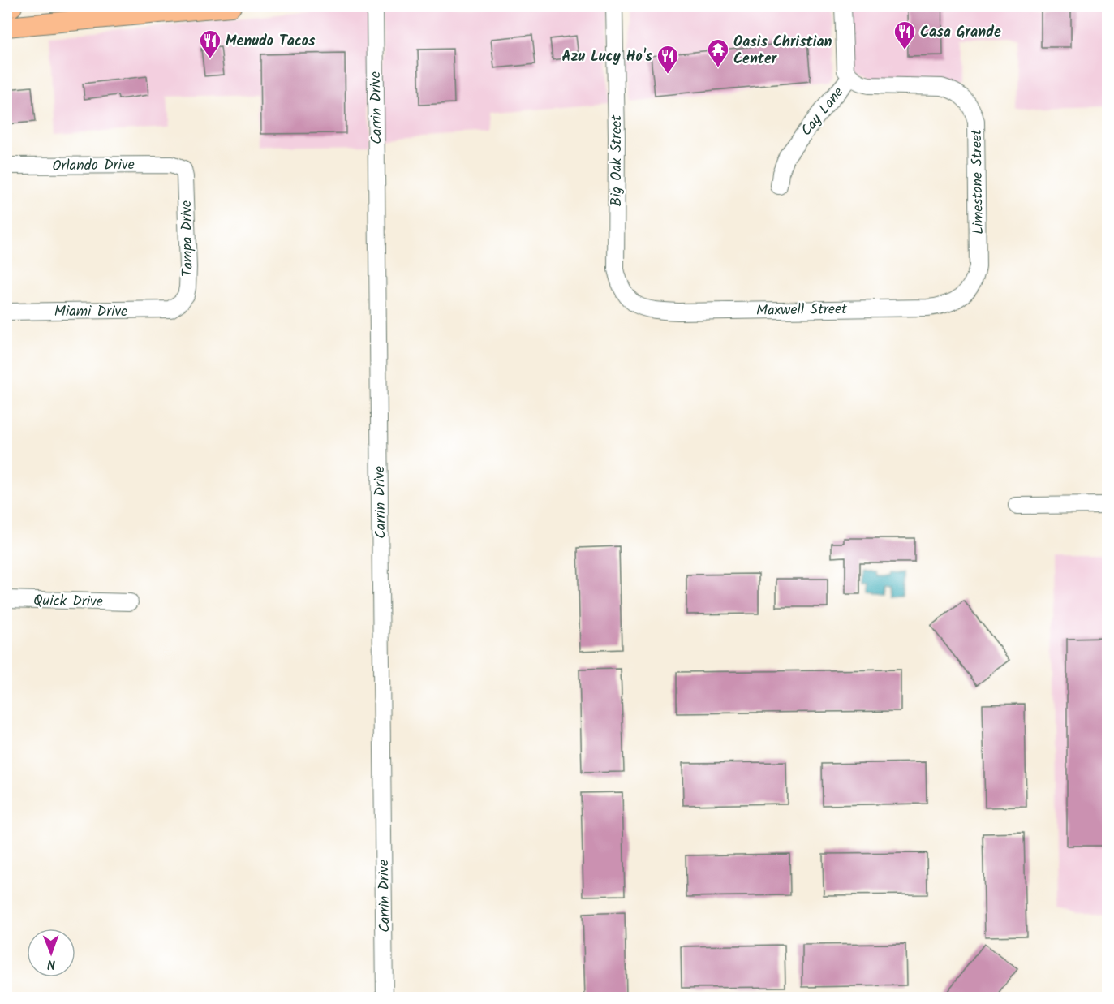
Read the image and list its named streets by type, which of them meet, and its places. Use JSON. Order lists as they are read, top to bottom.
{
  "streets": {
    "street": [
      "Carrin Drive",
      "Cay Lane",
      "Big Oak Street",
      "Orlando Drive",
      "Limestone Street",
      "Tampa Drive",
      "Maxwell Street",
      "Miami Drive",
      "Quick Drive"
    ]
  },
  "crossings": [
    ["Cay Lane", "Limestone Street"],
    ["Big Oak Street", "Maxwell Street"],
    ["Orlando Drive", "Tampa Drive"],
    ["Limestone Street", "Maxwell Street"],
    ["Tampa Drive", "Miami Drive"]
  ],
  "places": {
    "restaurant": ["Casa Grande", "Menudo Tacos", "Azu Lucy Ho's"],
    "temple": ["Oasis Christian Center"]
  },
  "north": "bottom"
}
